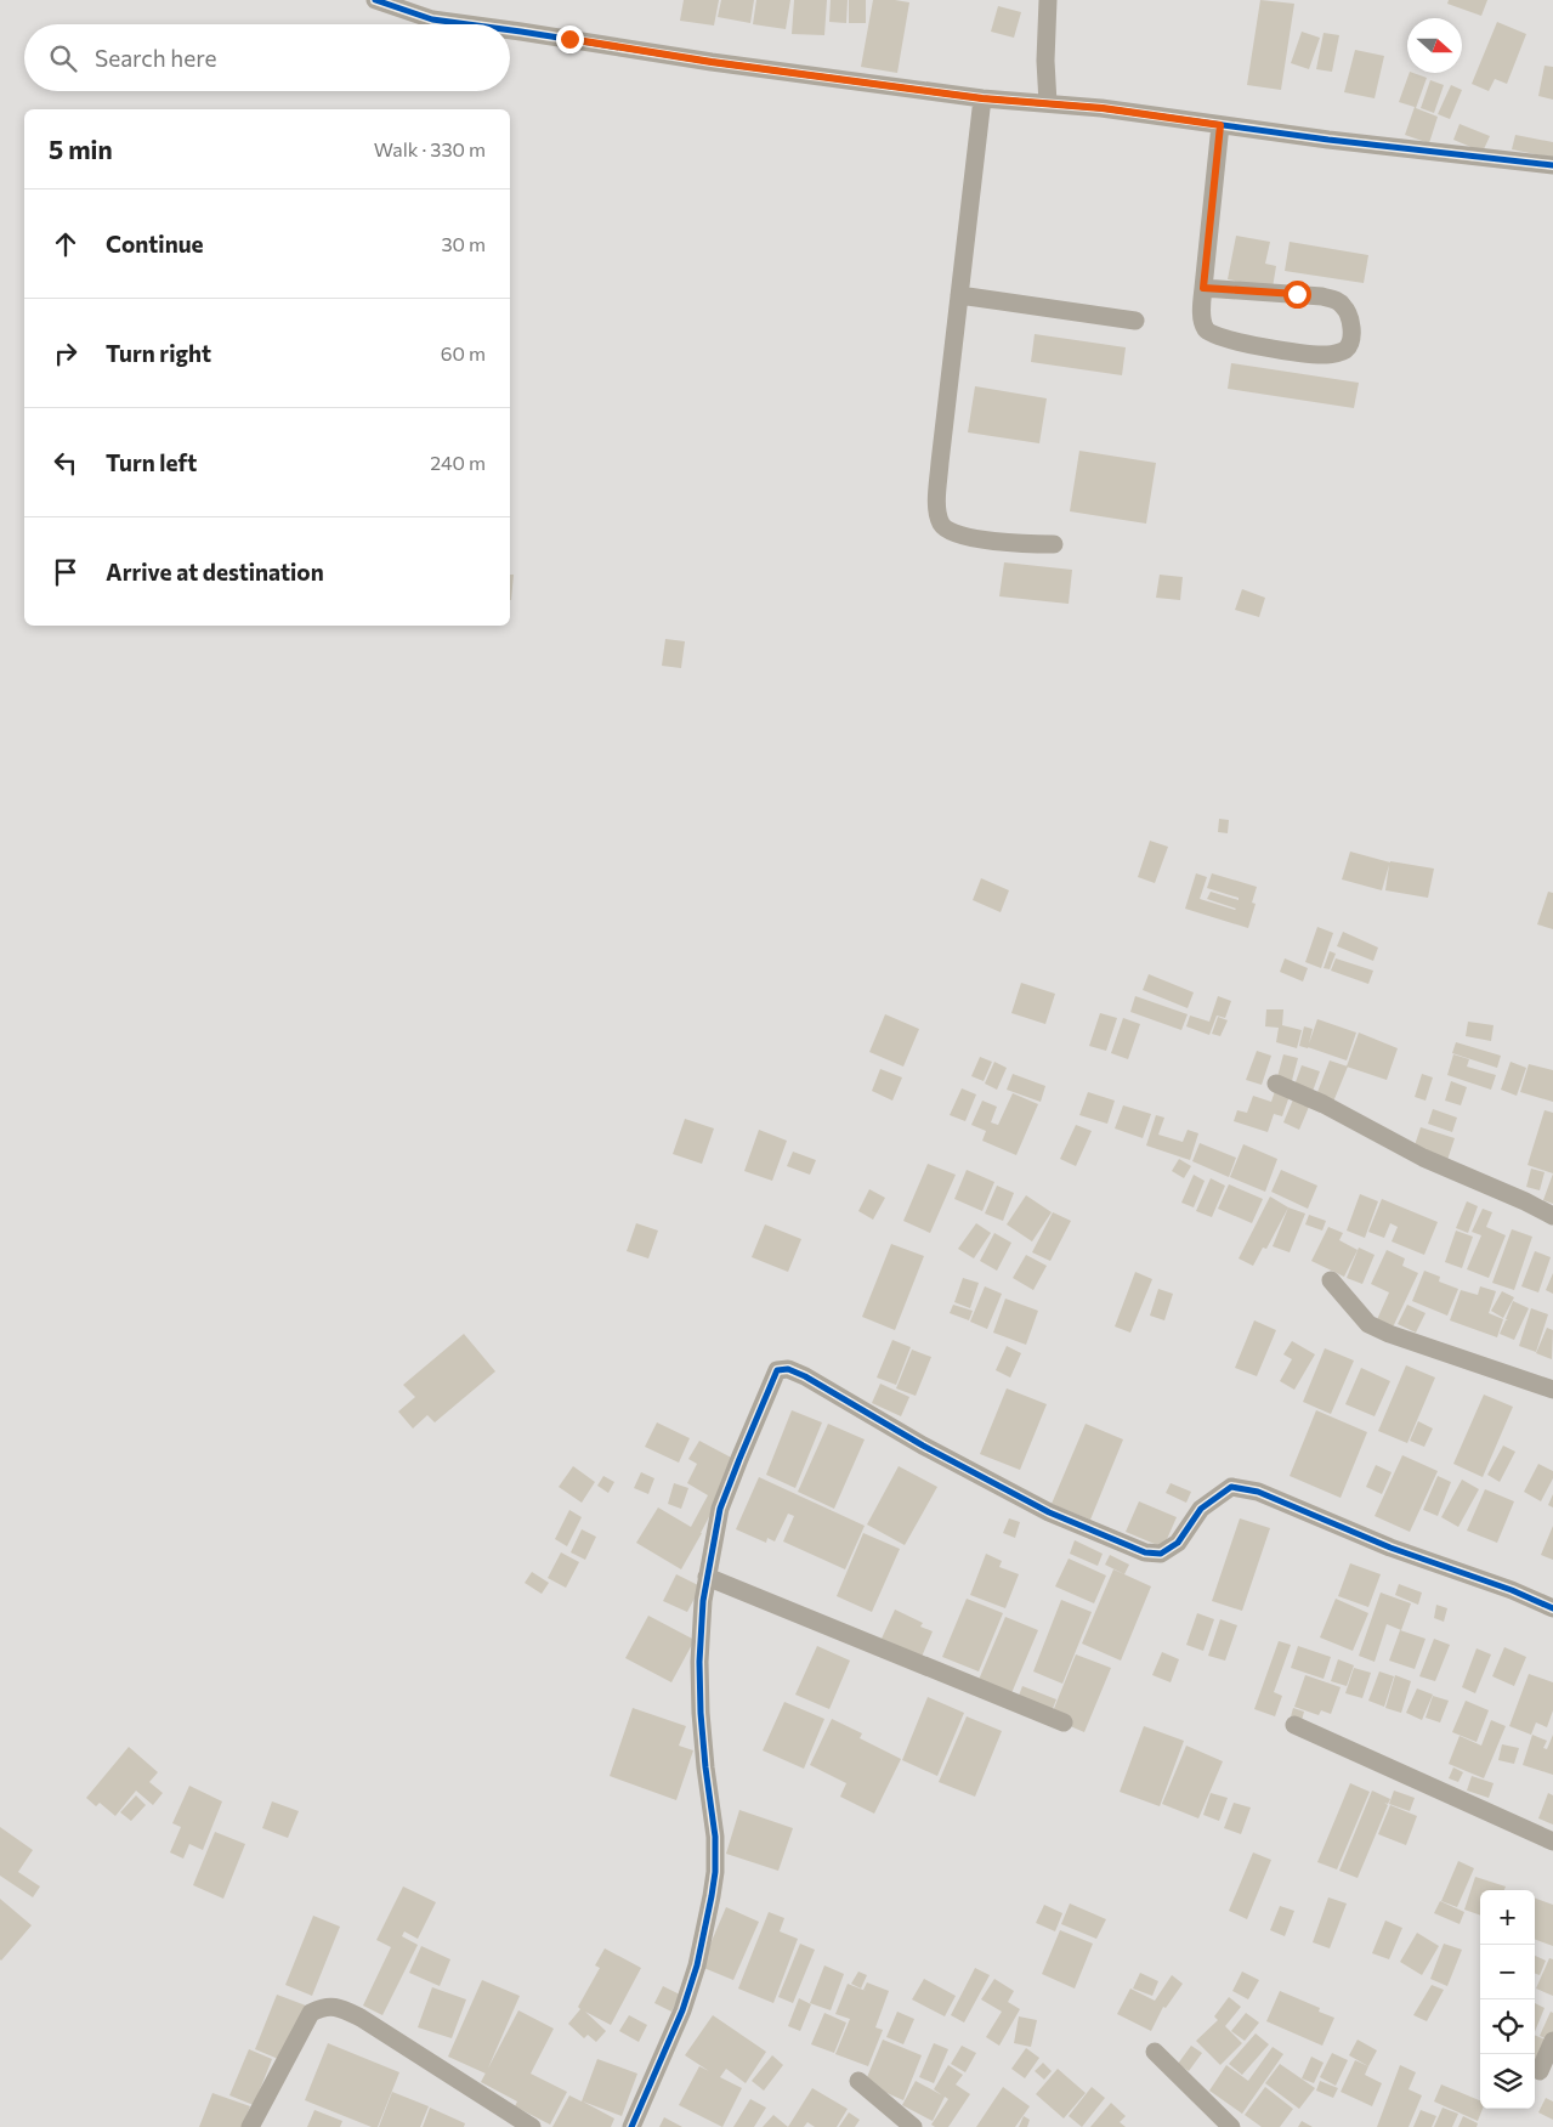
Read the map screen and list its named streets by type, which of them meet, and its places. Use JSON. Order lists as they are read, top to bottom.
{
  "north": "right",
  "page": {
    "search": "Search here",
    "heading": ["5 min", "Walk · 330 m"],
    "list": [
      ["Continue", "30 m"],
      ["Turn right", "60 m"],
      ["Turn left", "240 m"],
      "Arrive at destination"
    ],
    "map_buttons": ["+", "−"]
  }
}
